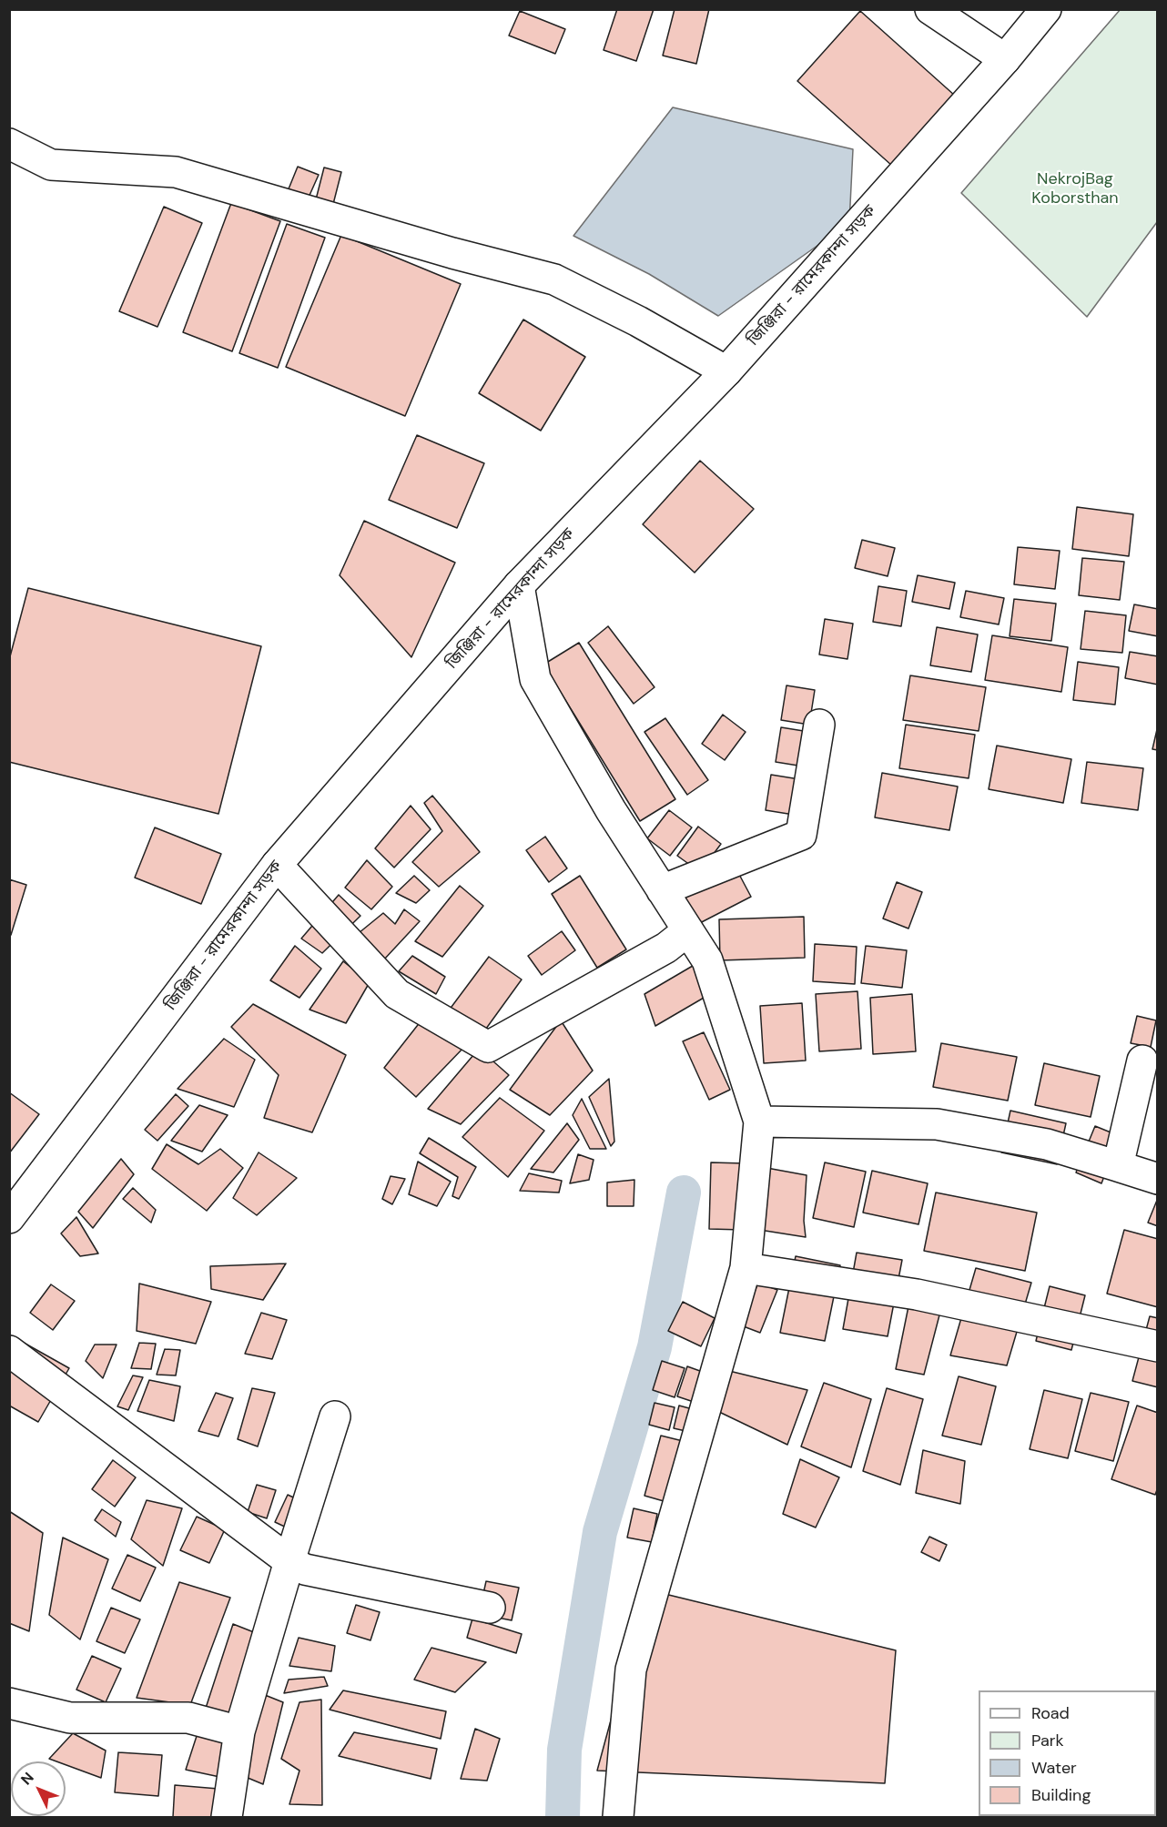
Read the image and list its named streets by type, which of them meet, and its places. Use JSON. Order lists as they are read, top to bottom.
{
  "streets": {
    "street": ["জিঞ্জিরা - রামেরকান্দা সড়ক"]
  },
  "parks": ["NekrojBag Koborsthan"],
  "legend": [
    "Road",
    "Park",
    "Water",
    "Building"
  ],
  "north": "top left"
}
